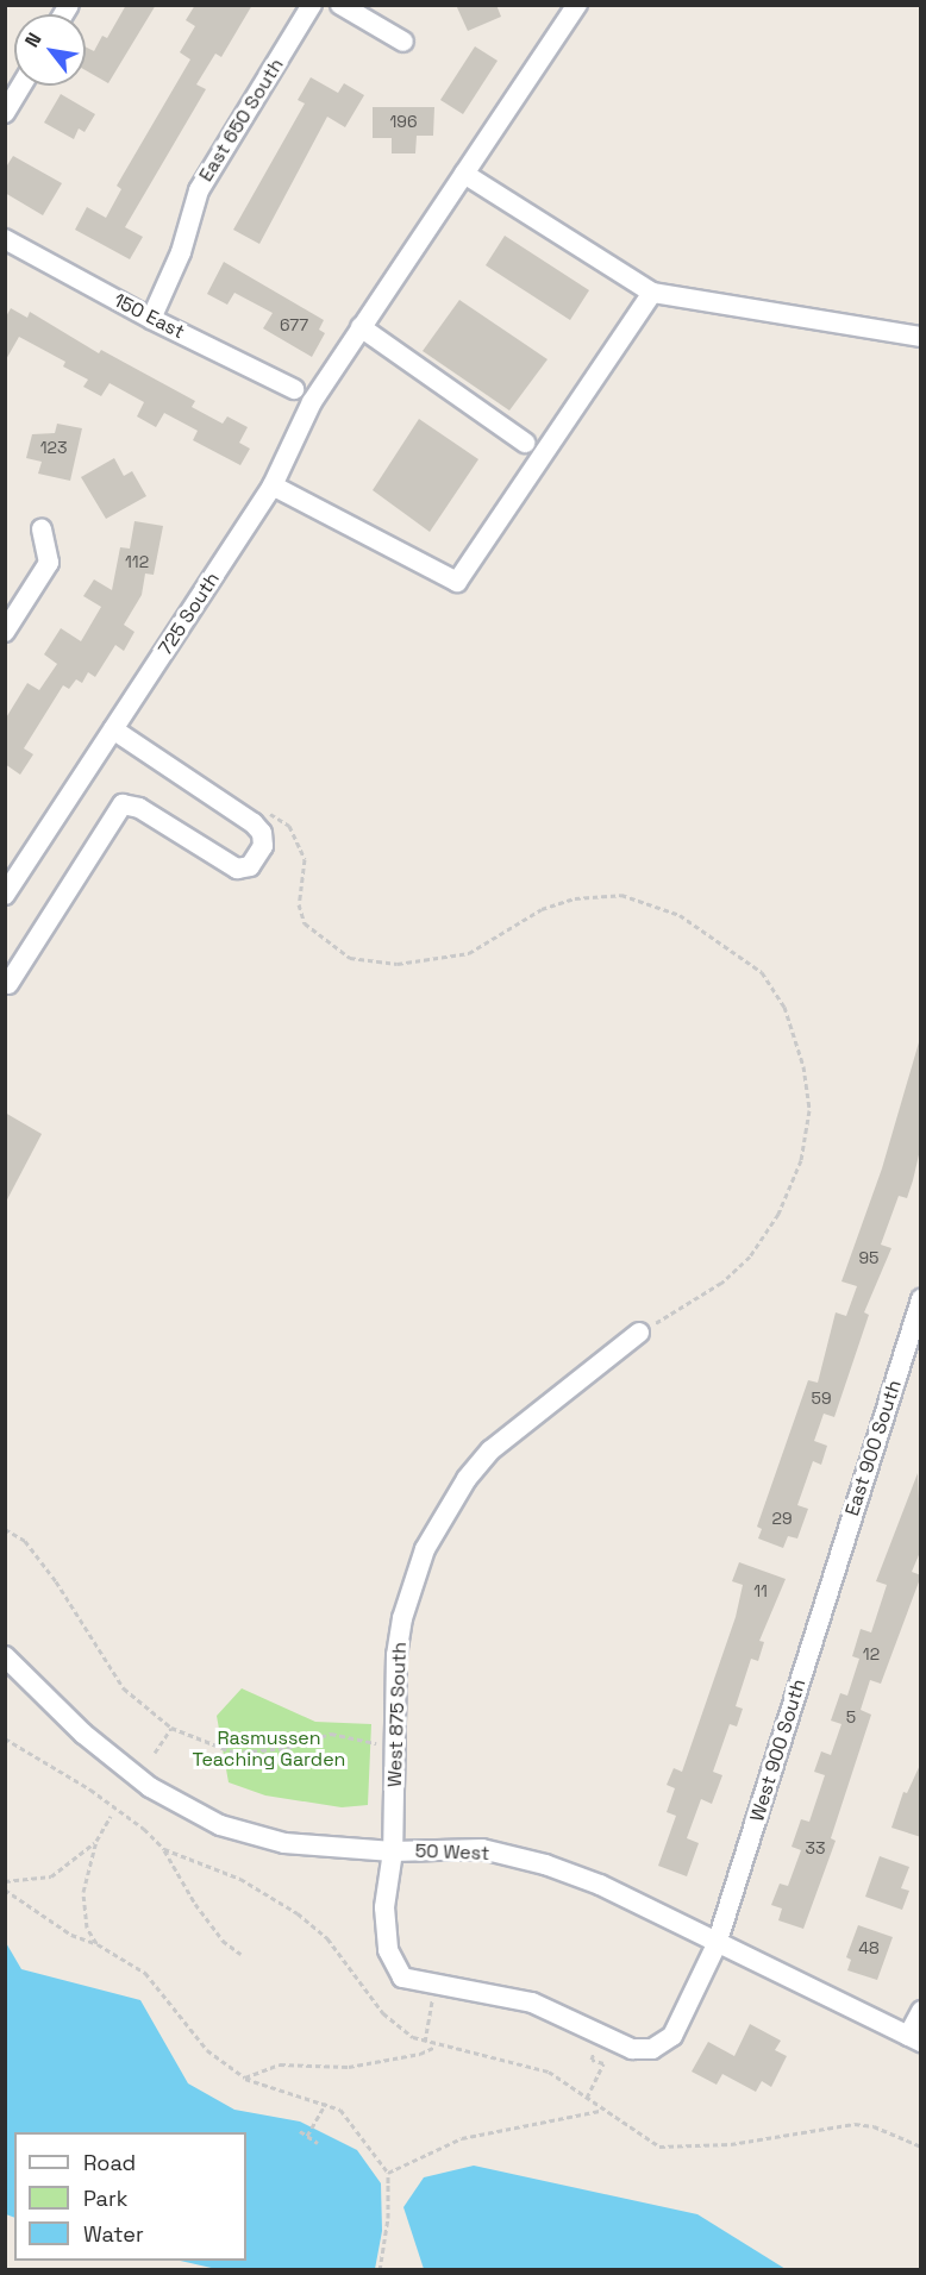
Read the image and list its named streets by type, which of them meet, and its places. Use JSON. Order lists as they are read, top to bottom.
{
  "streets": {
    "street": [
      "East 650 South",
      "150 East",
      "725 South",
      "East 900 South",
      "West 875 South",
      "West 900 South",
      "50 West"
    ]
  },
  "crossings": [
    ["East 650 South", "150 East"],
    ["East 900 South", "West 900 South"],
    ["West 875 South", "West 900 South"],
    ["West 875 South", "50 West"],
    ["West 900 South", "50 West"]
  ],
  "parks": ["Rasmussen Teaching Garden"],
  "house_numbers": [
    "196",
    "677",
    "123",
    "112",
    "95",
    "59",
    "29",
    "11",
    "12",
    "5",
    "33",
    "48"
  ],
  "legend": ["Road", "Park", "Water"],
  "north": "top left"
}
